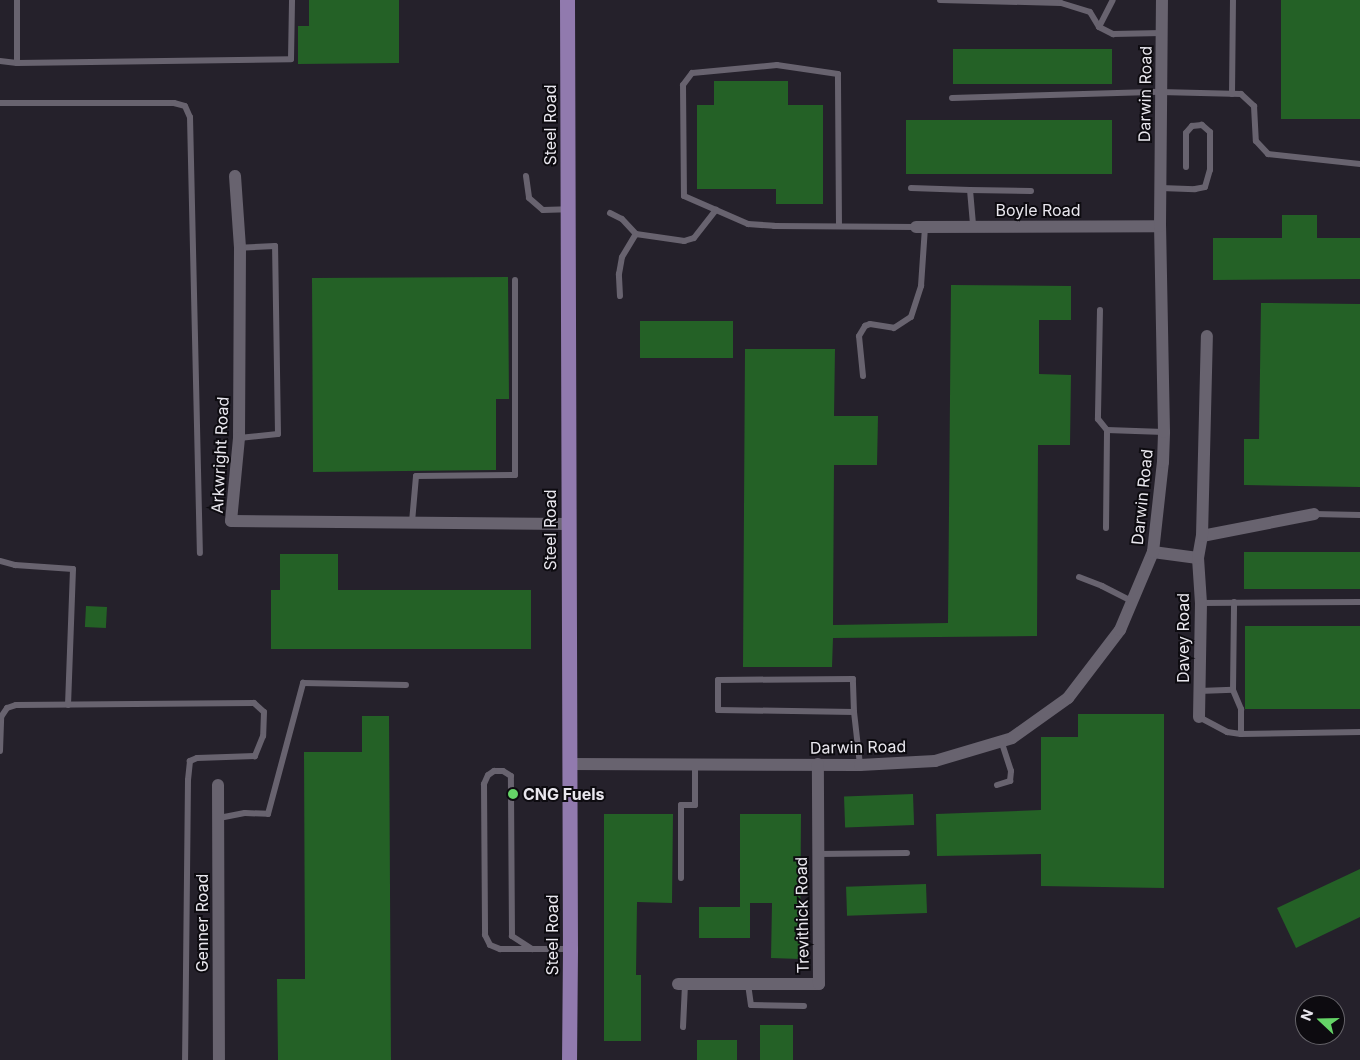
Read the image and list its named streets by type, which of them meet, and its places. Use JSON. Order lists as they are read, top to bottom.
{
  "streets": {
    "main road": ["Steel Road"],
    "street": [
      "Darwin Road",
      "Boyle Road",
      "Arkwright Road",
      "Davey Road",
      "Trevithick Road",
      "Genner Road"
    ]
  },
  "crossings": [
    ["Darwin Road", "Steel Road"],
    ["Darwin Road", "Boyle Road"],
    ["Darwin Road", "Trevithick Road"],
    ["Steel Road", "Arkwright Road"]
  ],
  "places": ["CNG Fuels"],
  "north": "left"
}
